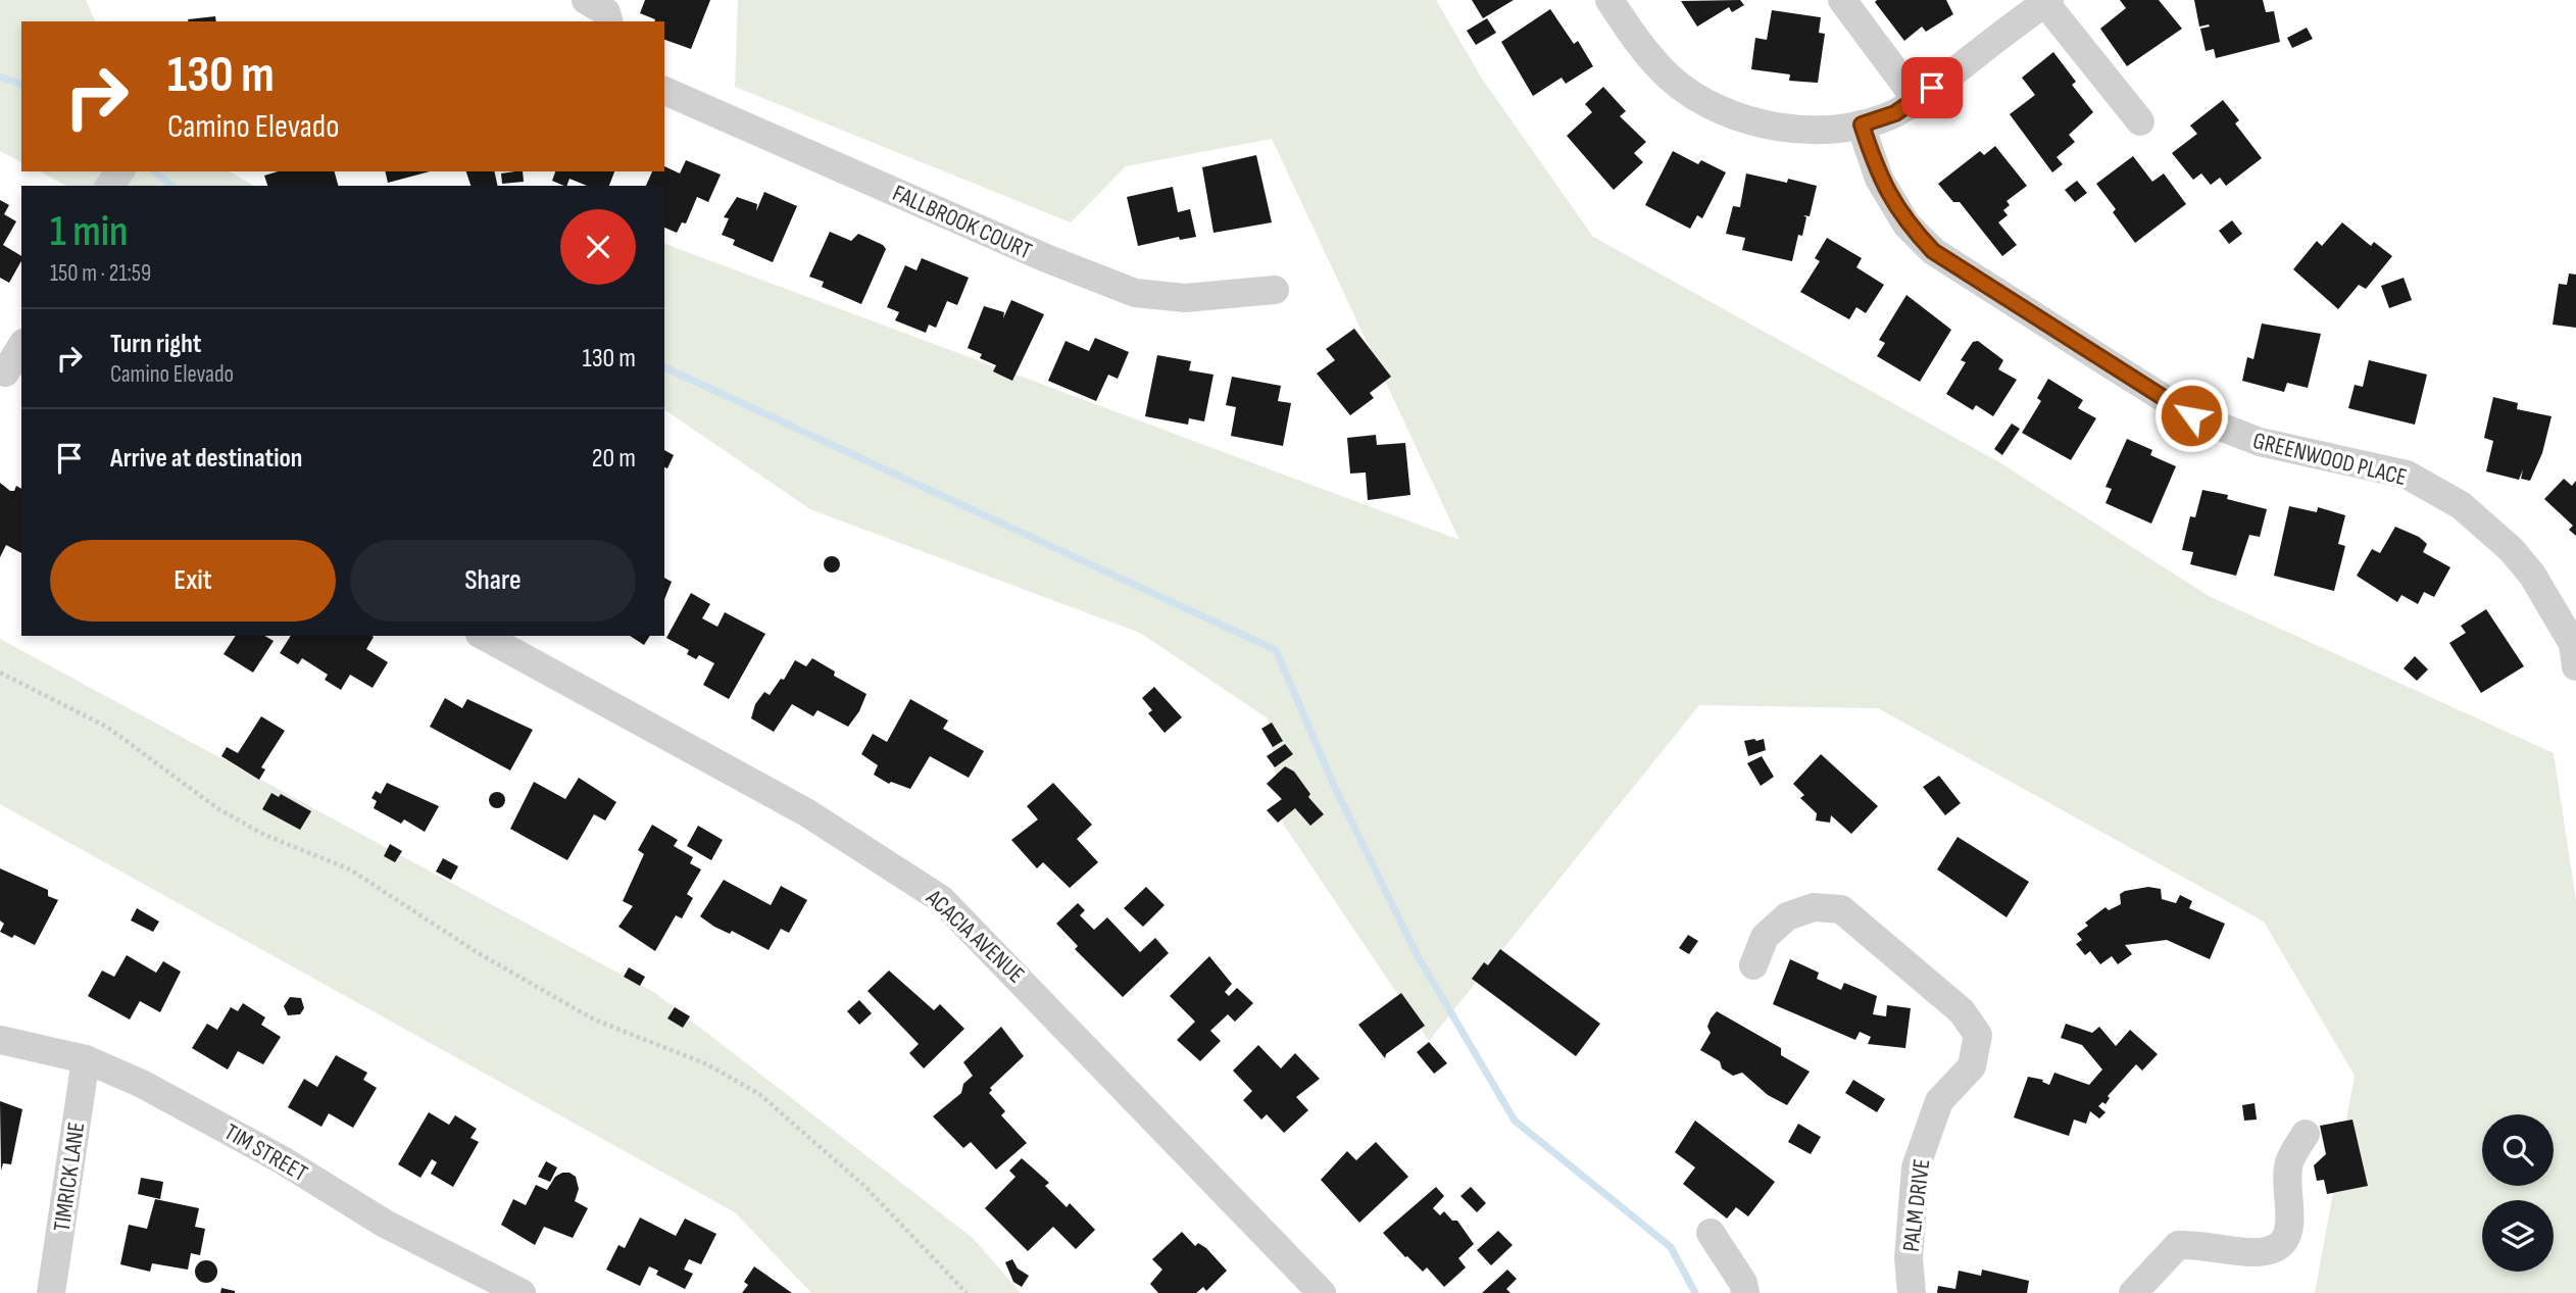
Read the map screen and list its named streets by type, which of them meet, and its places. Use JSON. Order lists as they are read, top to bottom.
{
  "streets": {
    "street": [
      "FALLBROOK COURT",
      "GREENWOOD PLACE",
      "ACACIA AVENUE",
      "TIM STREET",
      "TIMRICK LANE",
      "PALM DRIVE"
    ]
  },
  "crossings": [
    ["TIM STREET", "TIMRICK LANE"]
  ],
  "page": {
    "turn": ["130 m", "Camino Elevado"],
    "heading": ["1 min", "150 m · 21:59"],
    "list": [
      {
        "name": "Turn right",
        "note": "Camino Elevado",
        "value": "130 m"
      },
      {
        "name": "Arrive at destination",
        "value": "20 m"
      }
    ],
    "buttons": ["Exit", "Share"]
  }
}
